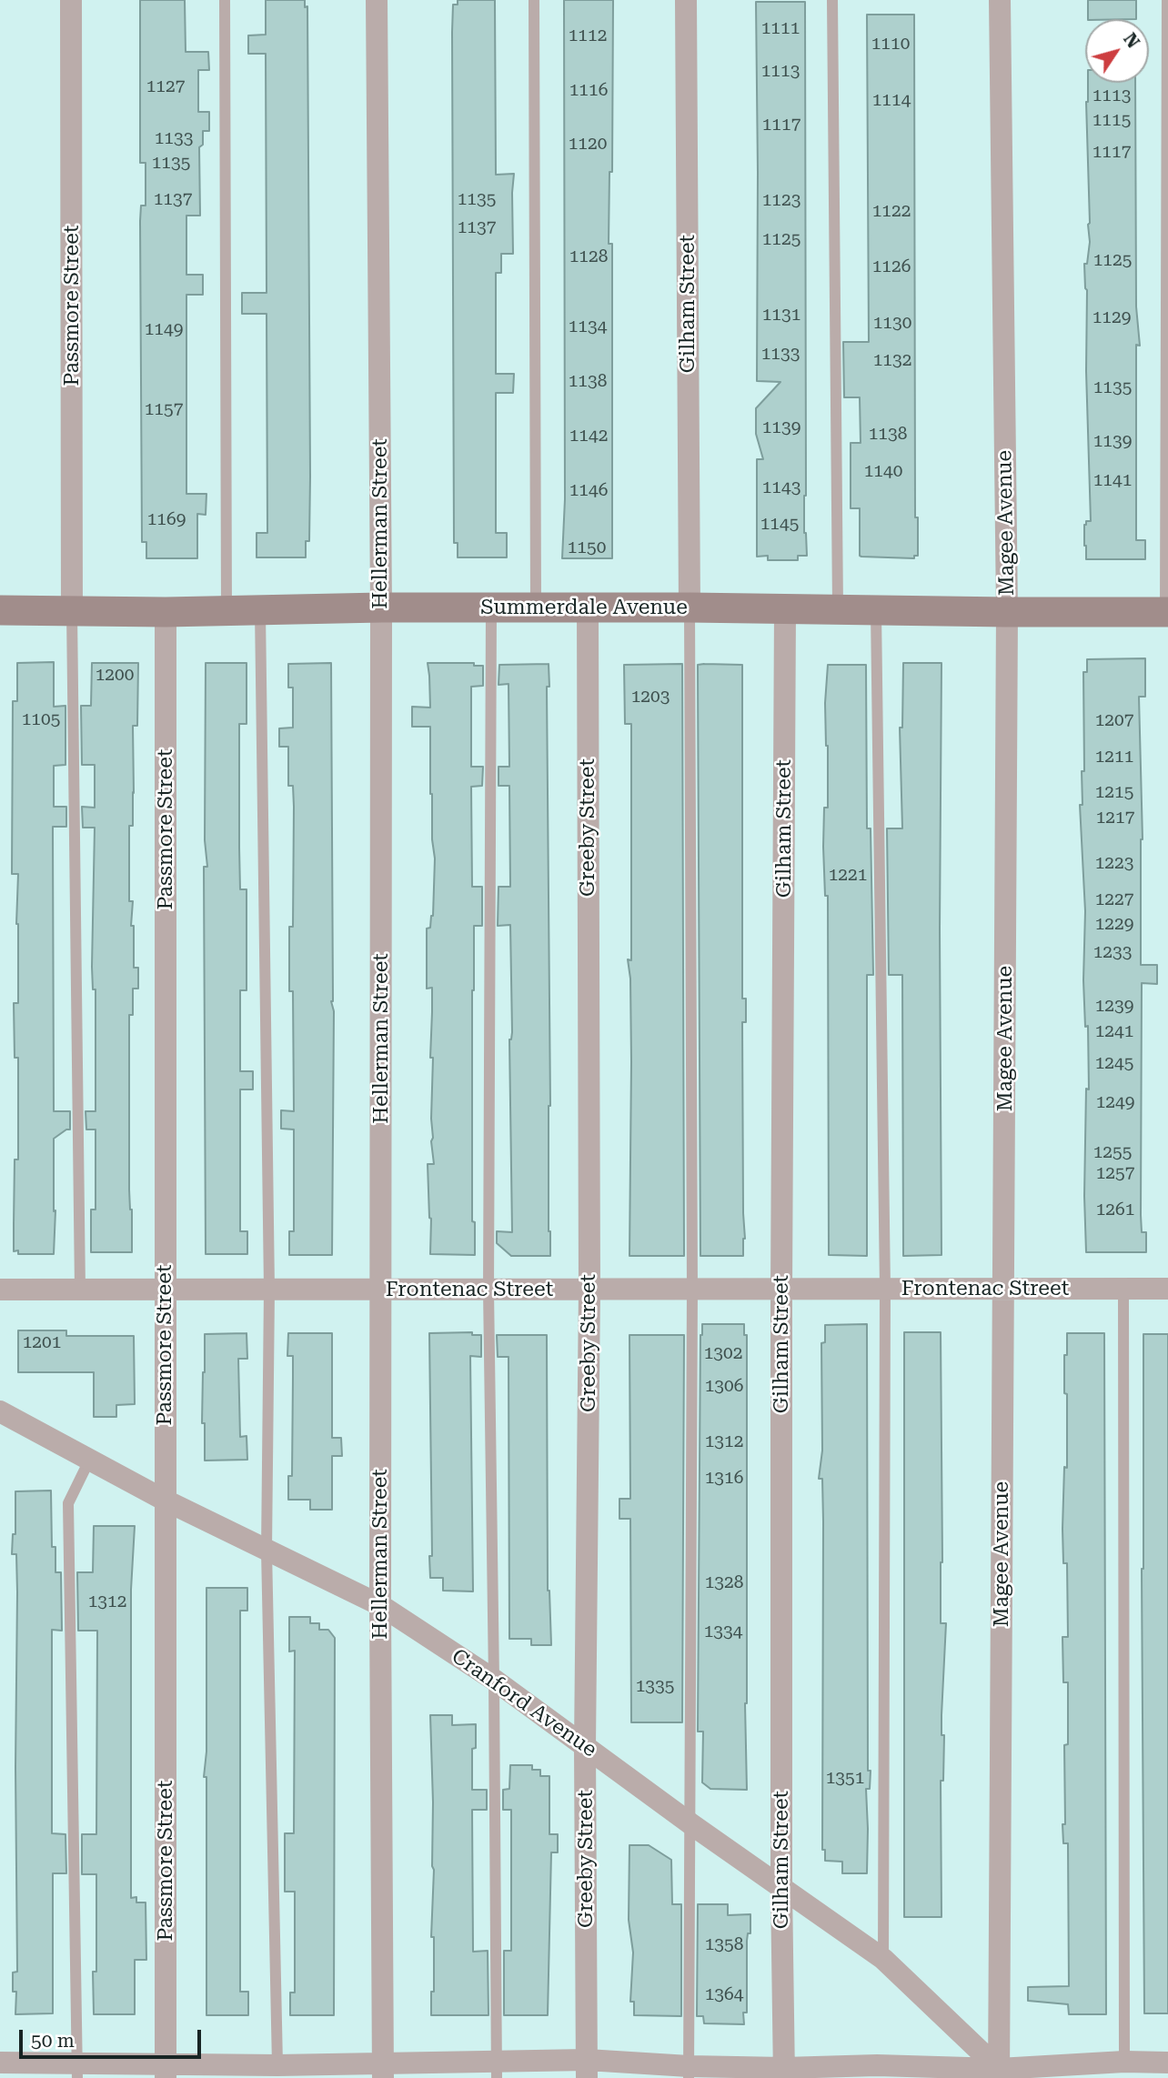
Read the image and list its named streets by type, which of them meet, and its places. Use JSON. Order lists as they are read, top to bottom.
{
  "streets": {
    "street": [
      "Gilham Street",
      "Passmore Street",
      "Magee Avenue",
      "Hellerman Street",
      "Summerdale Avenue",
      "Greeby Street",
      "Frontenac Street",
      "Cranford Avenue"
    ]
  },
  "crossings": [
    ["Gilham Street", "Summerdale Avenue"],
    ["Gilham Street", "Frontenac Street"],
    ["Gilham Street", "Cranford Avenue"],
    ["Passmore Street", "Summerdale Avenue"],
    ["Passmore Street", "Frontenac Street"],
    ["Passmore Street", "Cranford Avenue"],
    ["Magee Avenue", "Summerdale Avenue"],
    ["Magee Avenue", "Frontenac Street"],
    ["Magee Avenue", "Cranford Avenue"],
    ["Hellerman Street", "Summerdale Avenue"],
    ["Hellerman Street", "Frontenac Street"],
    ["Hellerman Street", "Cranford Avenue"],
    ["Summerdale Avenue", "Greeby Street"],
    ["Greeby Street", "Frontenac Street"],
    ["Greeby Street", "Cranford Avenue"]
  ],
  "house_numbers": [
    "1111",
    "1112",
    "1110",
    "1113",
    "1127",
    "1116",
    "1113",
    "1114",
    "1115",
    "1117",
    "1133",
    "1120",
    "1117",
    "1135",
    "1137",
    "1135",
    "1123",
    "1122",
    "1137",
    "1125",
    "1128",
    "1125",
    "1126",
    "1131",
    "1129",
    "1130",
    "1134",
    "1149",
    "1133",
    "1132",
    "1138",
    "1135",
    "1157",
    "1139",
    "1138",
    "1142",
    "1139",
    "1140",
    "1141",
    "1143",
    "1146",
    "1169",
    "1145",
    "1150",
    "1200",
    "1203",
    "1105",
    "1207",
    "1211",
    "1215",
    "1217",
    "1223",
    "1221",
    "1227",
    "1229",
    "1233",
    "1239",
    "1241",
    "1245",
    "1249",
    "1255",
    "1257",
    "1261",
    "1201",
    "1302",
    "1306",
    "1312",
    "1316",
    "1328",
    "1312",
    "1334",
    "1335",
    "1351",
    "1358",
    "1364"
  ],
  "scale_bar": "50 m",
  "north": "top right"
}
